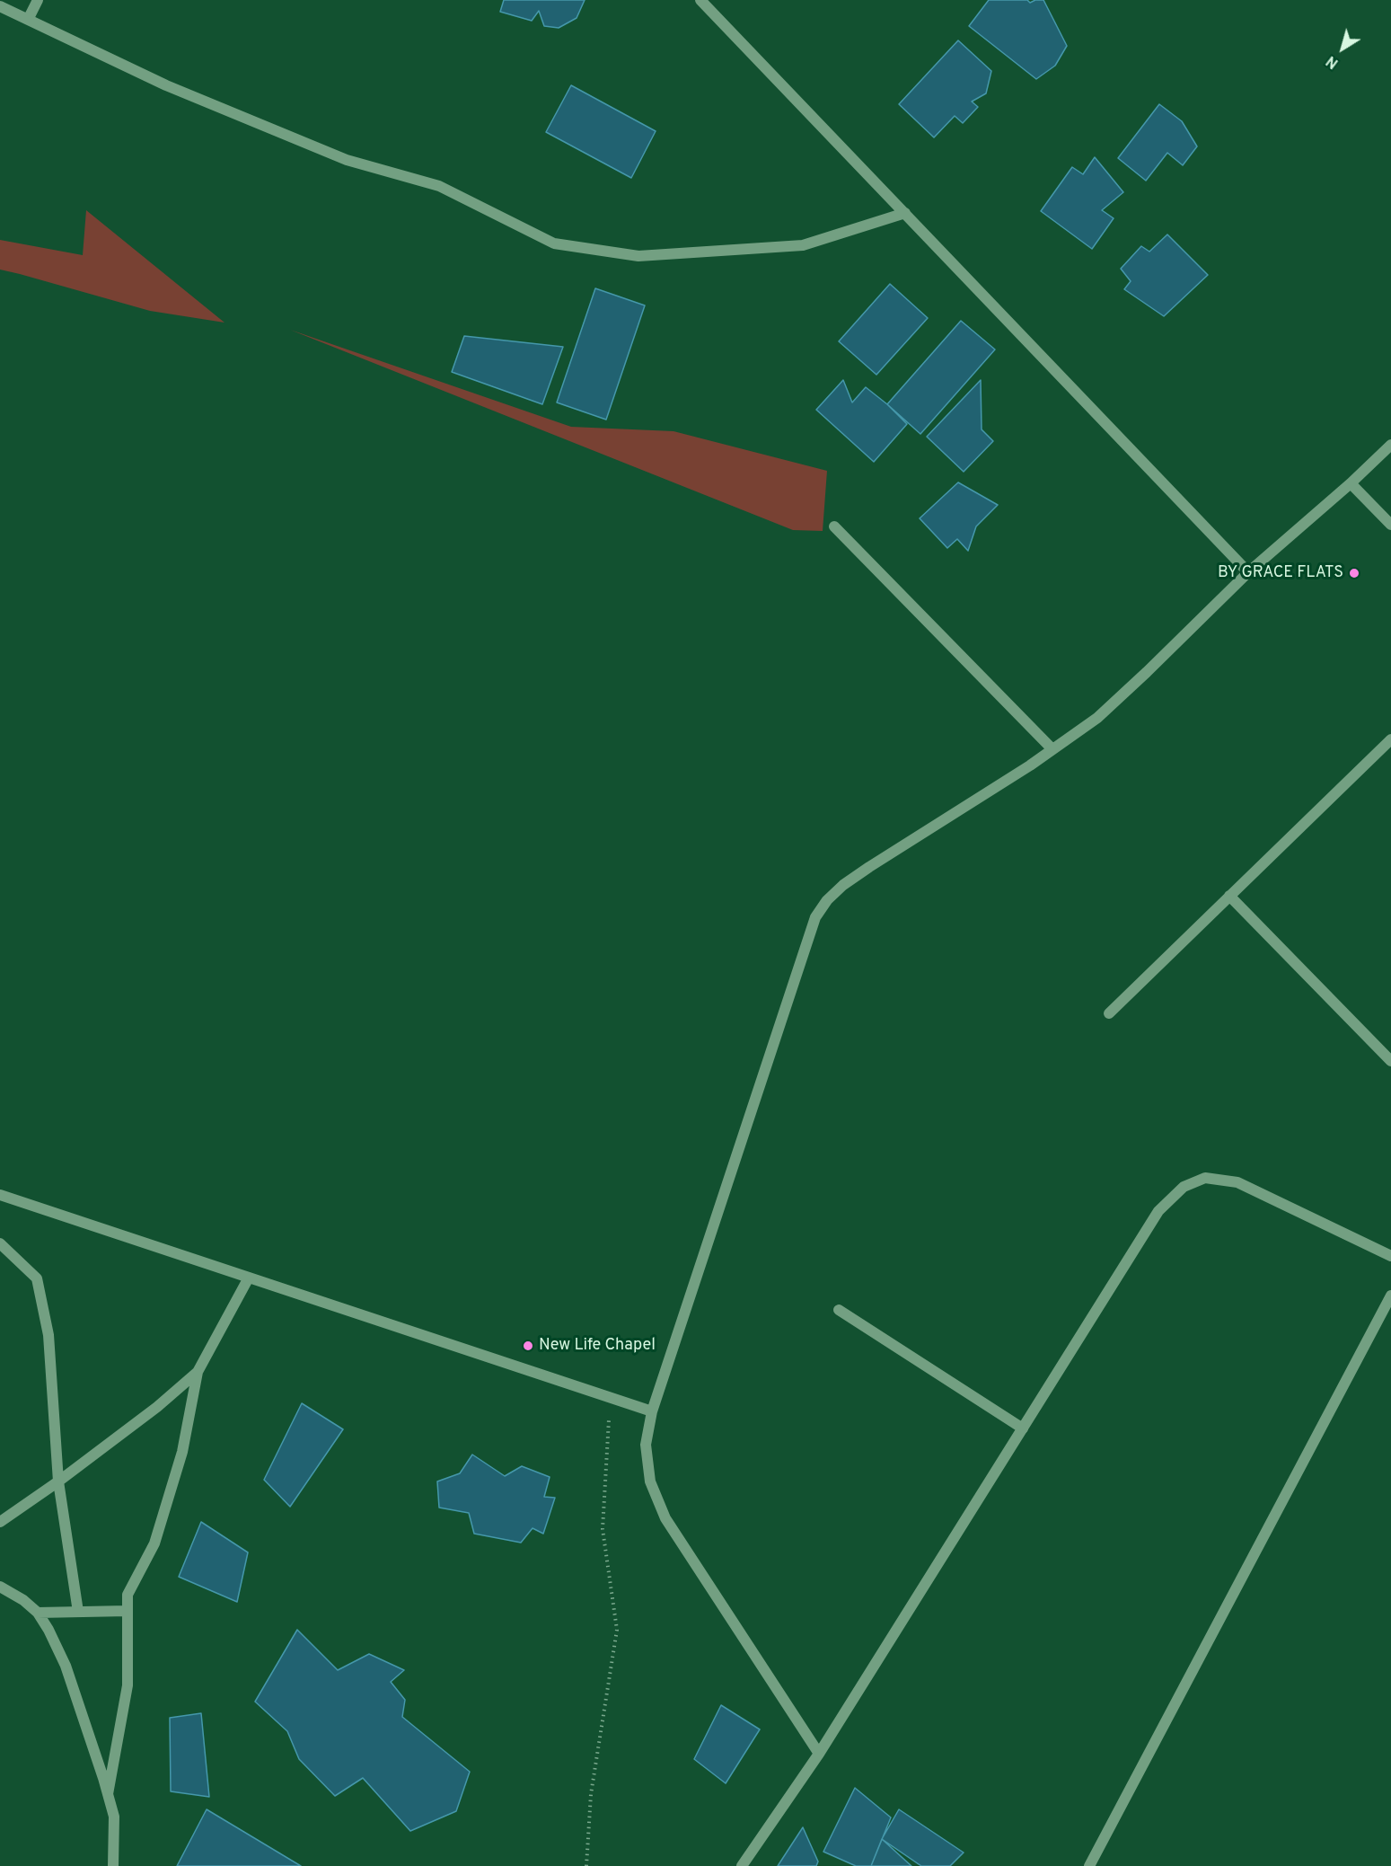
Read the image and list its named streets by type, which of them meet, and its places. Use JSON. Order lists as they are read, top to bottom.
{
  "places": ["BY GRACE FLATS", "New Life Chapel"],
  "north": "bottom left"
}
